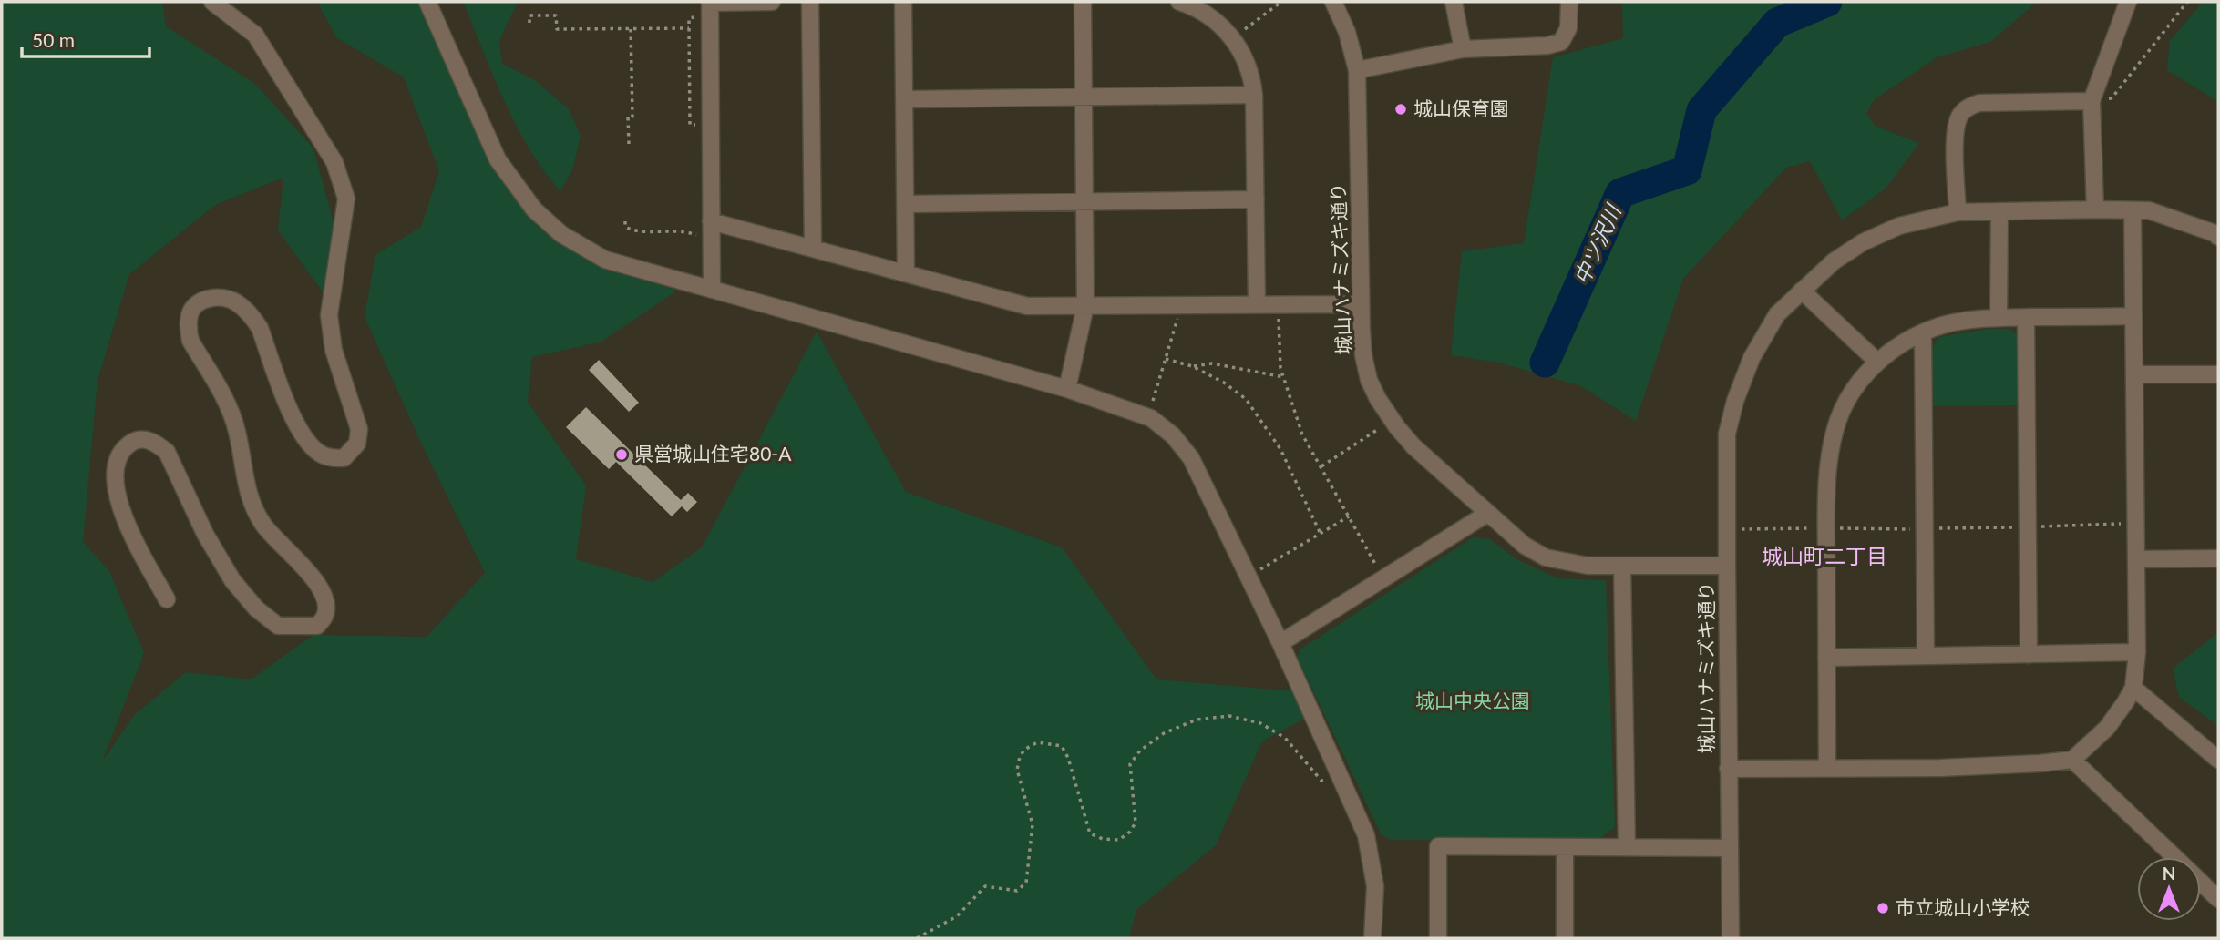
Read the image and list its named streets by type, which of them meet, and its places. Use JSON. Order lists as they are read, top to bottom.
{
  "streets": {
    "street": ["城山ハナミズキ通り"]
  },
  "districts": ["城山町二丁目"],
  "water": ["中ツ沢川"],
  "parks": ["城山中央公園"],
  "places": ["城山保育園", "県営城山住宅80-A", "市立城山小学校"],
  "scale_bar": "50 m",
  "north": "top"
}
